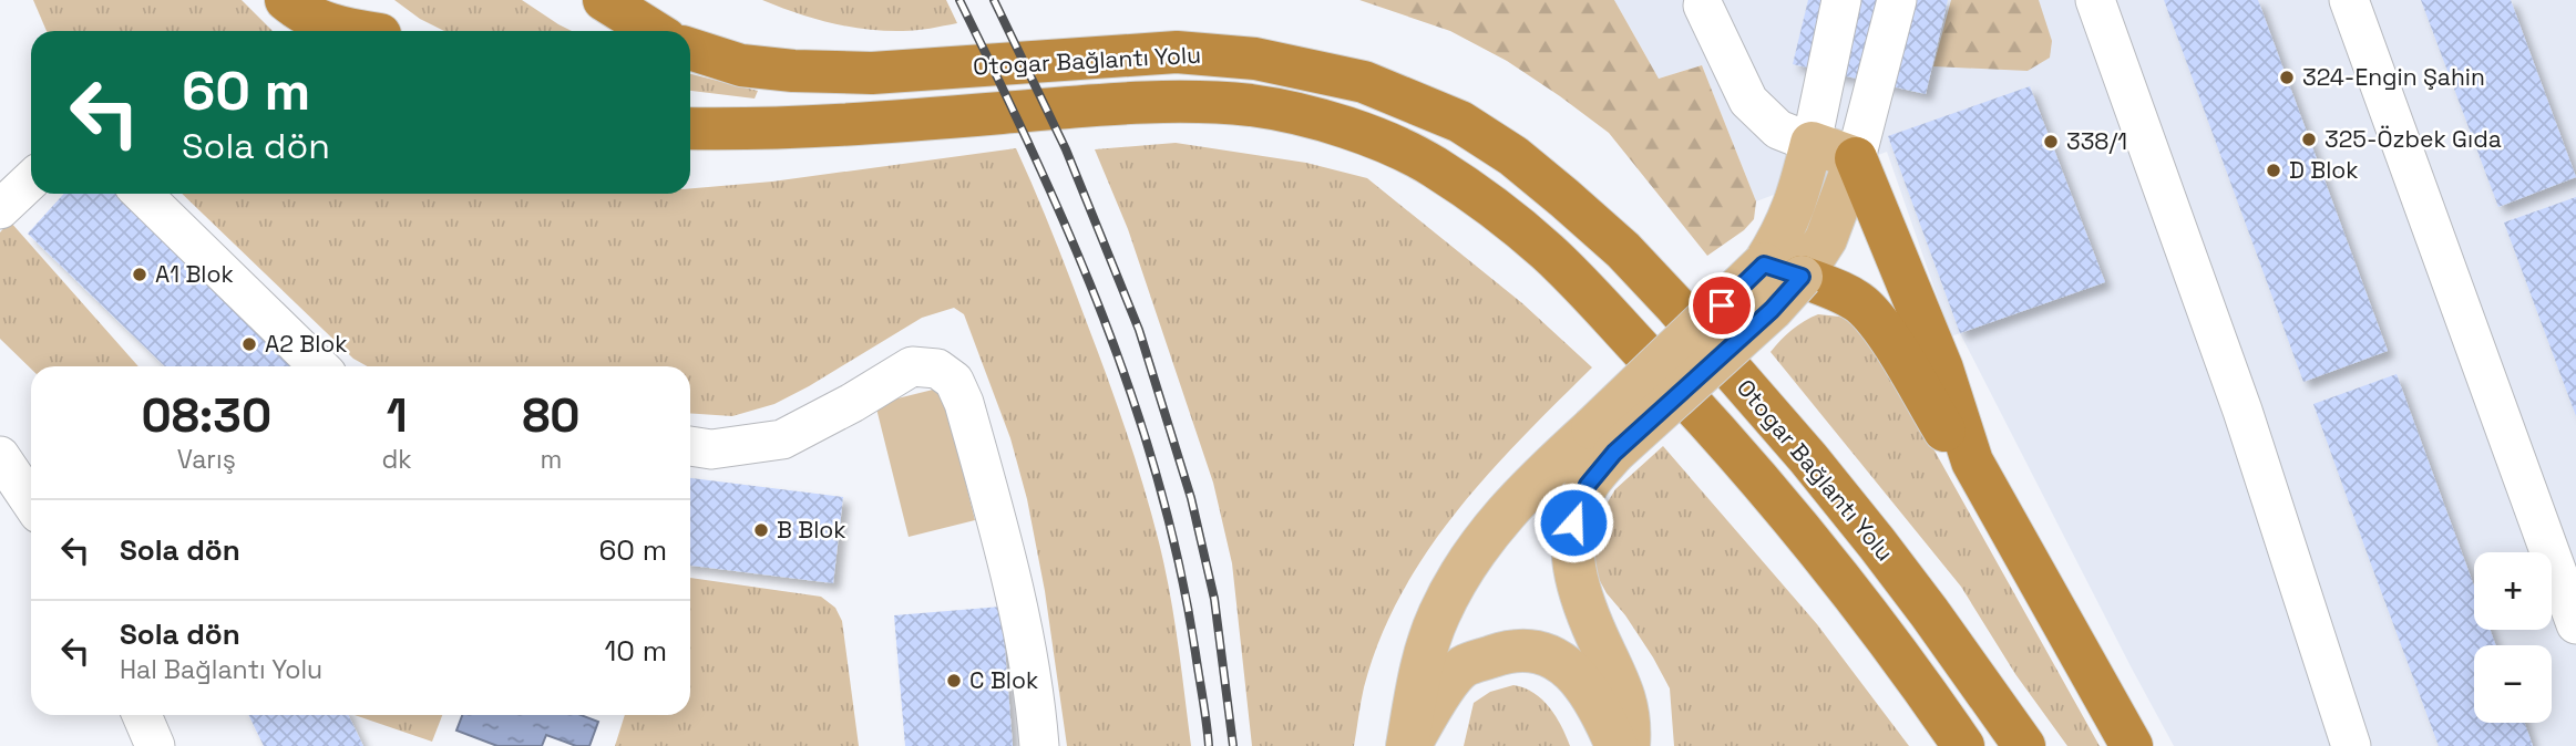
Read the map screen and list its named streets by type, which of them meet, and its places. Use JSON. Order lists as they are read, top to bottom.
{
  "streets": {
    "highway": ["Otogar Bağlantı Yolu"]
  },
  "places": [
    "324-Engin Şahin",
    "325-Özbek Gıda",
    "338/1",
    "D Blok",
    "A1 Blok",
    "A2 Blok",
    "B Blok",
    "C Blok"
  ],
  "page": {
    "turn": ["60 m", "Sola dön"],
    "eta": [
      "08:30",
      "Varış",
      "1",
      "dk",
      "80",
      "m"
    ],
    "list": [
      {
        "name": "Sola dön",
        "value": "60 m"
      },
      {
        "name": "Sola dön",
        "note": "Hal Bağlantı Yolu",
        "value": "10 m"
      }
    ],
    "map_buttons": ["+", "−"]
  }
}
